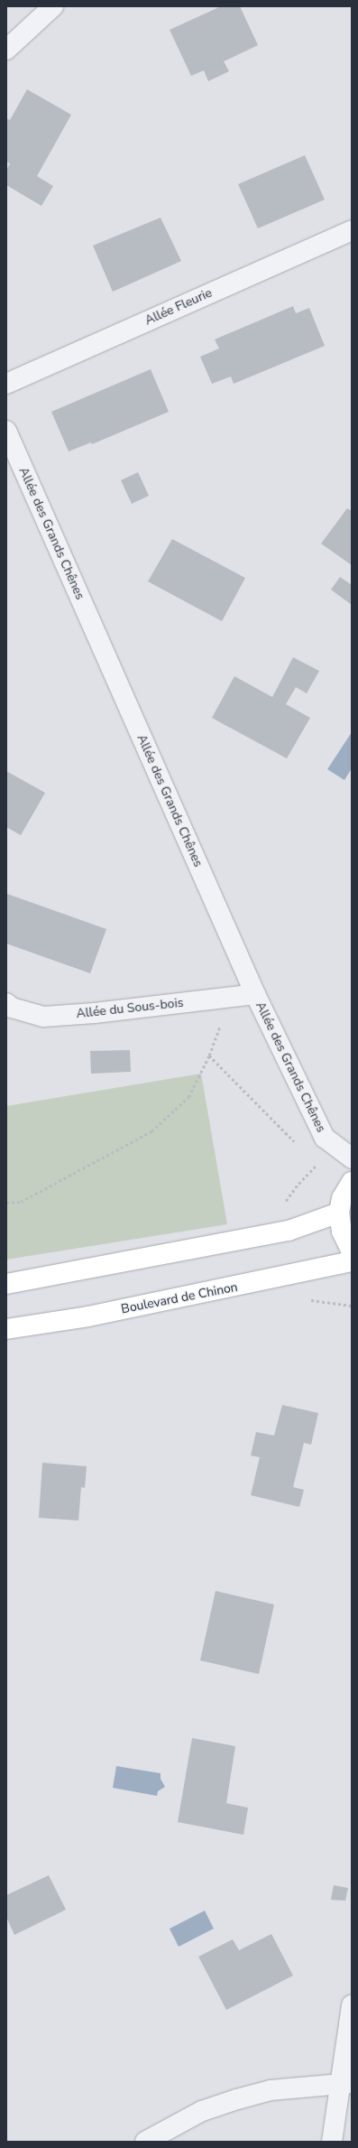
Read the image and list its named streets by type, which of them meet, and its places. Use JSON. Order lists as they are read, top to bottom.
{
  "streets": {
    "main road": ["Boulevard de Chinon"],
    "street": ["Allée Fleurie", "Allée des Grands Chênes", "Allée du Sous-bois"]
  },
  "crossings": [
    ["Allée des Grands Chênes", "Allée du Sous-bois"]
  ]
}
